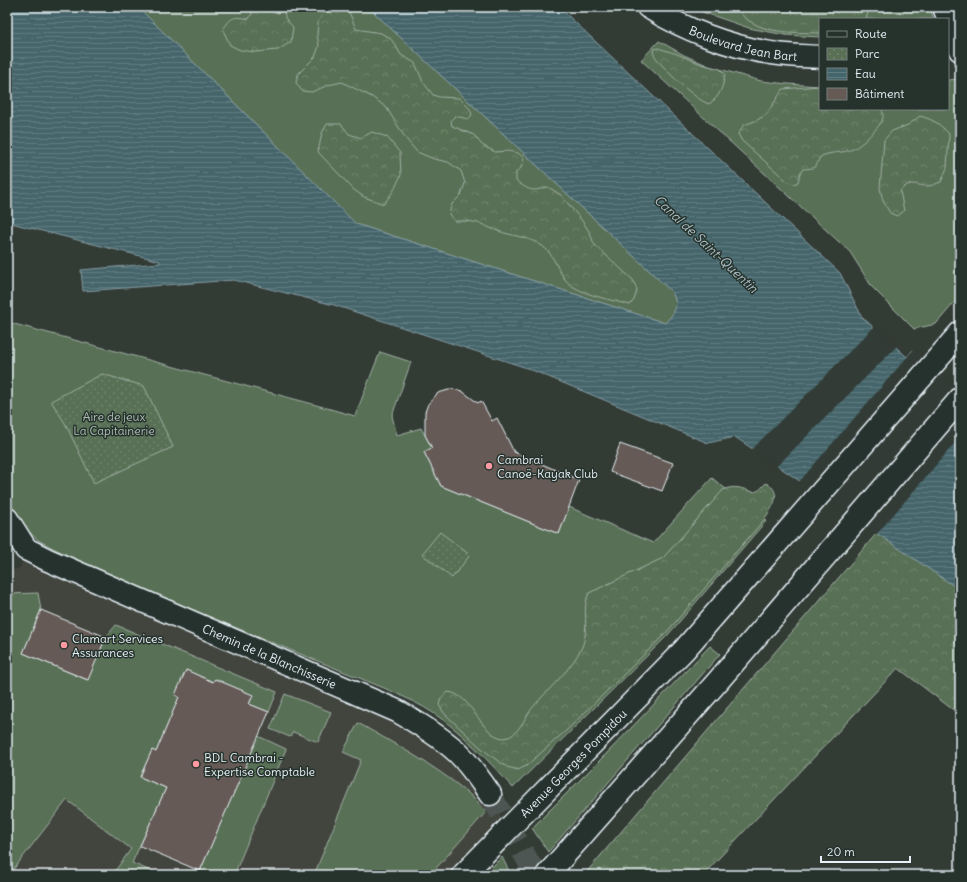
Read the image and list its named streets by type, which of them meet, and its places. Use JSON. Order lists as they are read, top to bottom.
{
  "streets": {
    "main road": ["Boulevard Jean Bart", "Chemin de la Blanchisserie", "Avenue Georges Pompidou"]
  },
  "water": ["Canal de Saint-Quentin"],
  "parks": ["Aire de jeux La Capitainerie"],
  "places": ["Cambrai Canoë-Kayak Club", "Clamart Services Assurances", "BDL Cambrai - Expertise Comptable"],
  "legend": [
    "Route",
    "Parc",
    "Eau",
    "Bâtiment"
  ],
  "scale_bar": "20 m"
}
